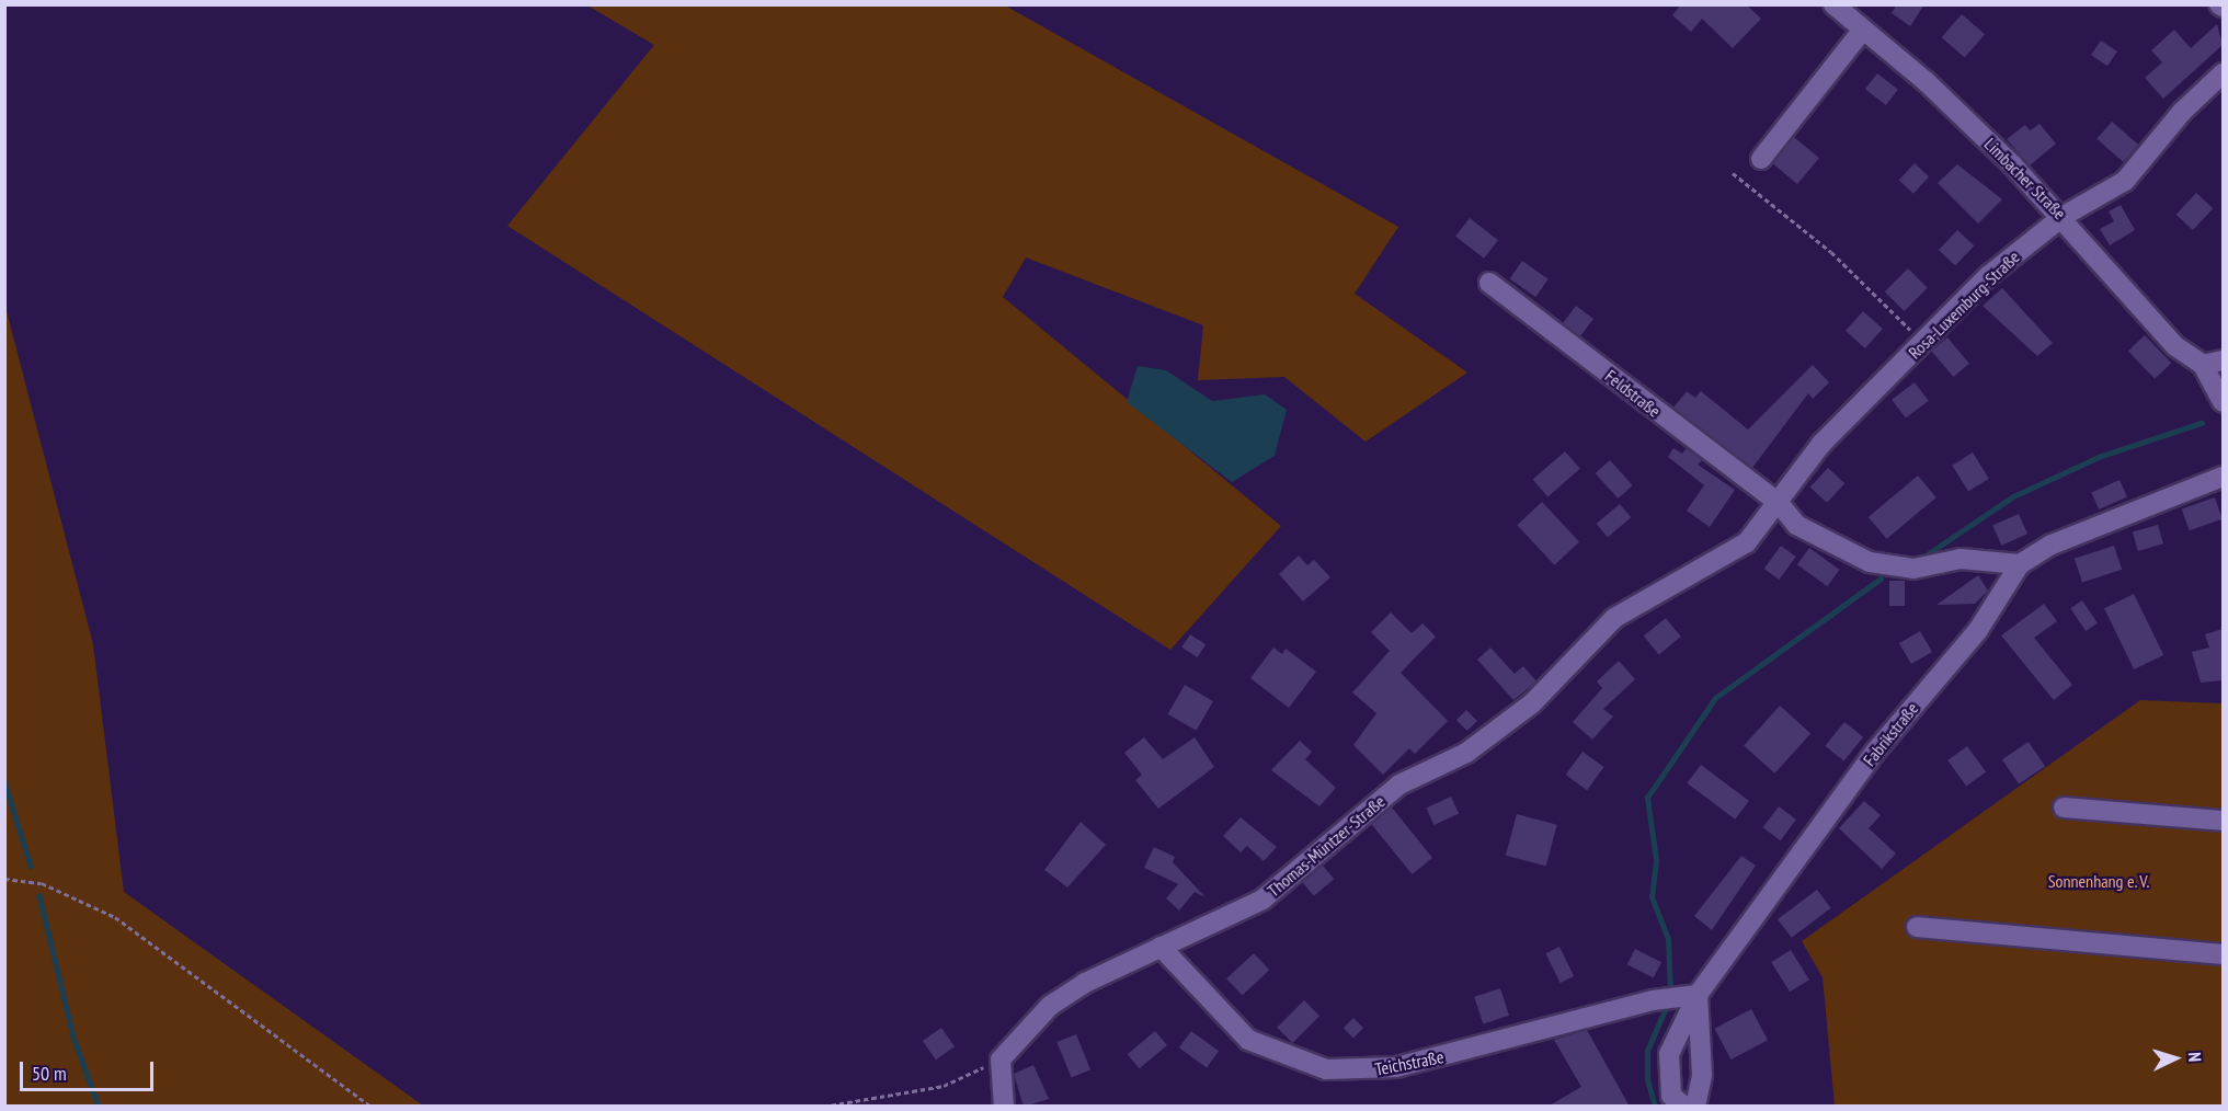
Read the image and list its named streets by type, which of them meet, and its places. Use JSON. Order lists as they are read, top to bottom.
{
  "streets": {
    "street": [
      "Limbacher Straße",
      "Rosa-Luxemburg-Straße",
      "Feldstraße",
      "Fabrikstraße",
      "Thomas-Müntzer-Straße",
      "Teichstraße"
    ]
  },
  "crossings": [
    ["Limbacher Straße", "Rosa-Luxemburg-Straße"],
    ["Rosa-Luxemburg-Straße", "Feldstraße"],
    ["Rosa-Luxemburg-Straße", "Thomas-Müntzer-Straße"],
    ["Feldstraße", "Thomas-Müntzer-Straße"],
    ["Fabrikstraße", "Teichstraße"],
    ["Thomas-Müntzer-Straße", "Teichstraße"]
  ],
  "parks": ["Sonnenhang e. V."],
  "scale_bar": "50 m",
  "north": "right"
}
